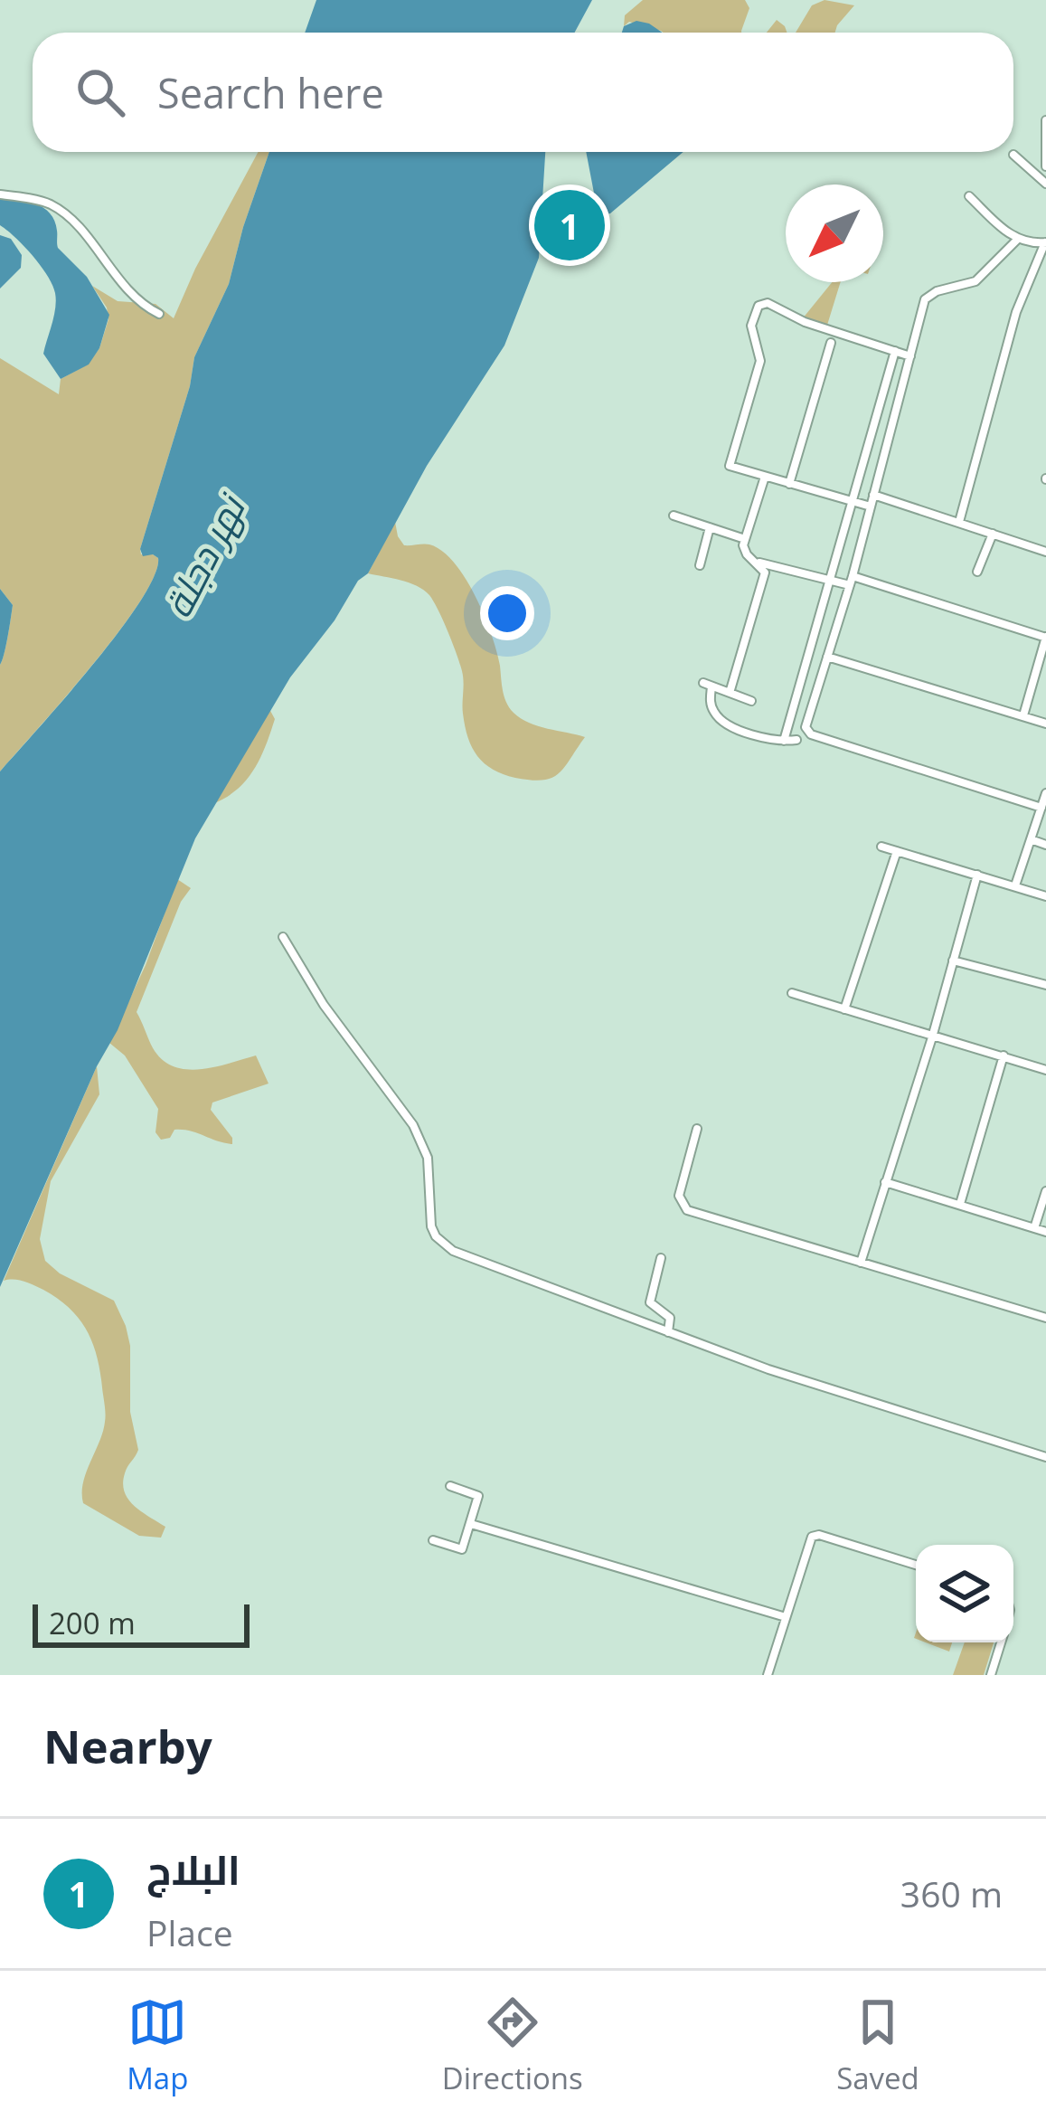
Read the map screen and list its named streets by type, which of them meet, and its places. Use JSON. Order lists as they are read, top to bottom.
{
  "water": ["نهر دجلة"],
  "scale_bar": "200 m",
  "north": "bottom left",
  "page": {
    "search": "Search here",
    "pins": "1",
    "scale": "200 m",
    "heading": "Nearby",
    "list": [
      {
        "mark": "1",
        "name": "البلاج",
        "note": "Place",
        "value": "360 m"
      }
    ],
    "nav": ["Map", "Directions", "Saved"]
  }
}
